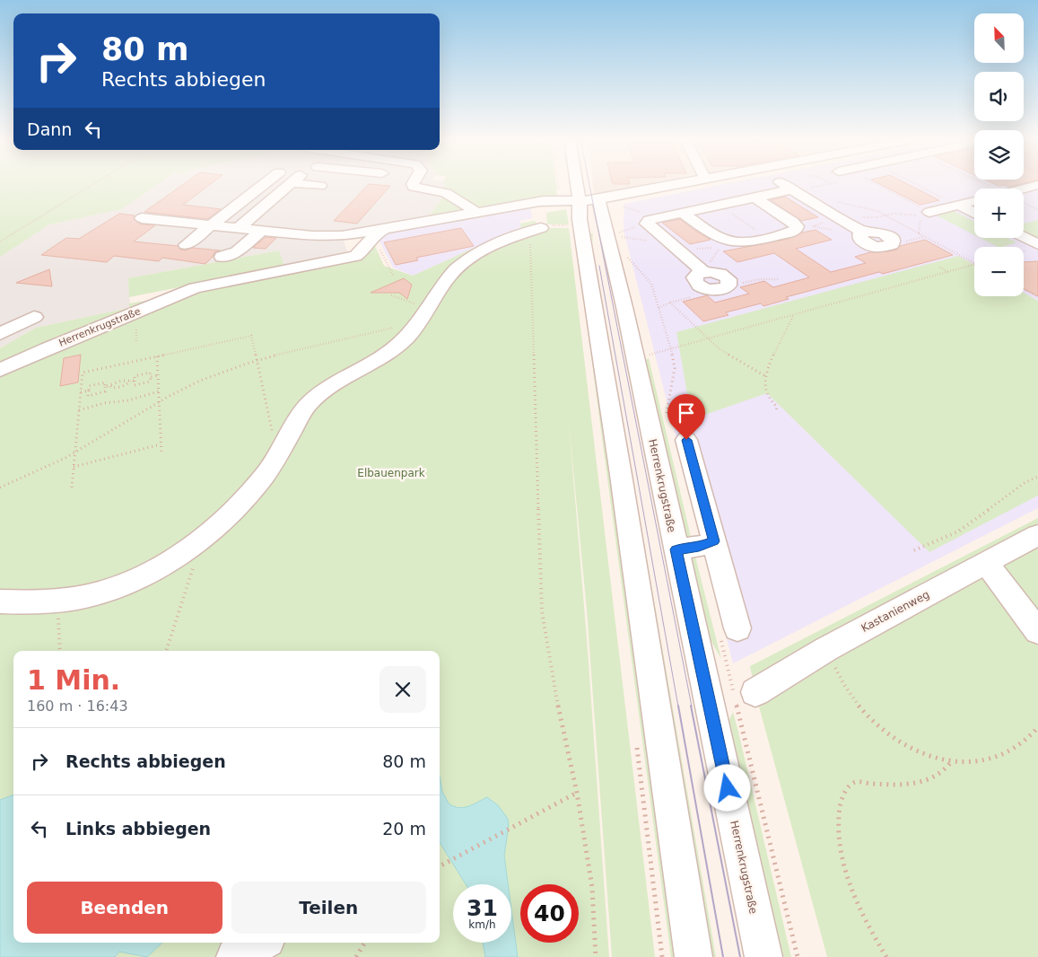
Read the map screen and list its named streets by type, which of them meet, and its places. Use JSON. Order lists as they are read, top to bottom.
{
  "streets": {
    "street": ["Herrenkrugstraße", "Kastanienweg"]
  },
  "parks": ["Elbauenpark"],
  "north": "top left",
  "page": {
    "map_buttons": ["+", "−"],
    "turn": ["80 m", "Rechts abbiegen"],
    "then": "Dann",
    "heading": ["1 Min.", "160 m · 16:43"],
    "list": [
      {
        "name": "Rechts abbiegen",
        "value": "80 m"
      },
      {
        "name": "Links abbiegen",
        "value": "20 m"
      }
    ],
    "buttons": ["Beenden", "Teilen"],
    "speed": "31 km/h",
    "limit": "40"
  }
}
